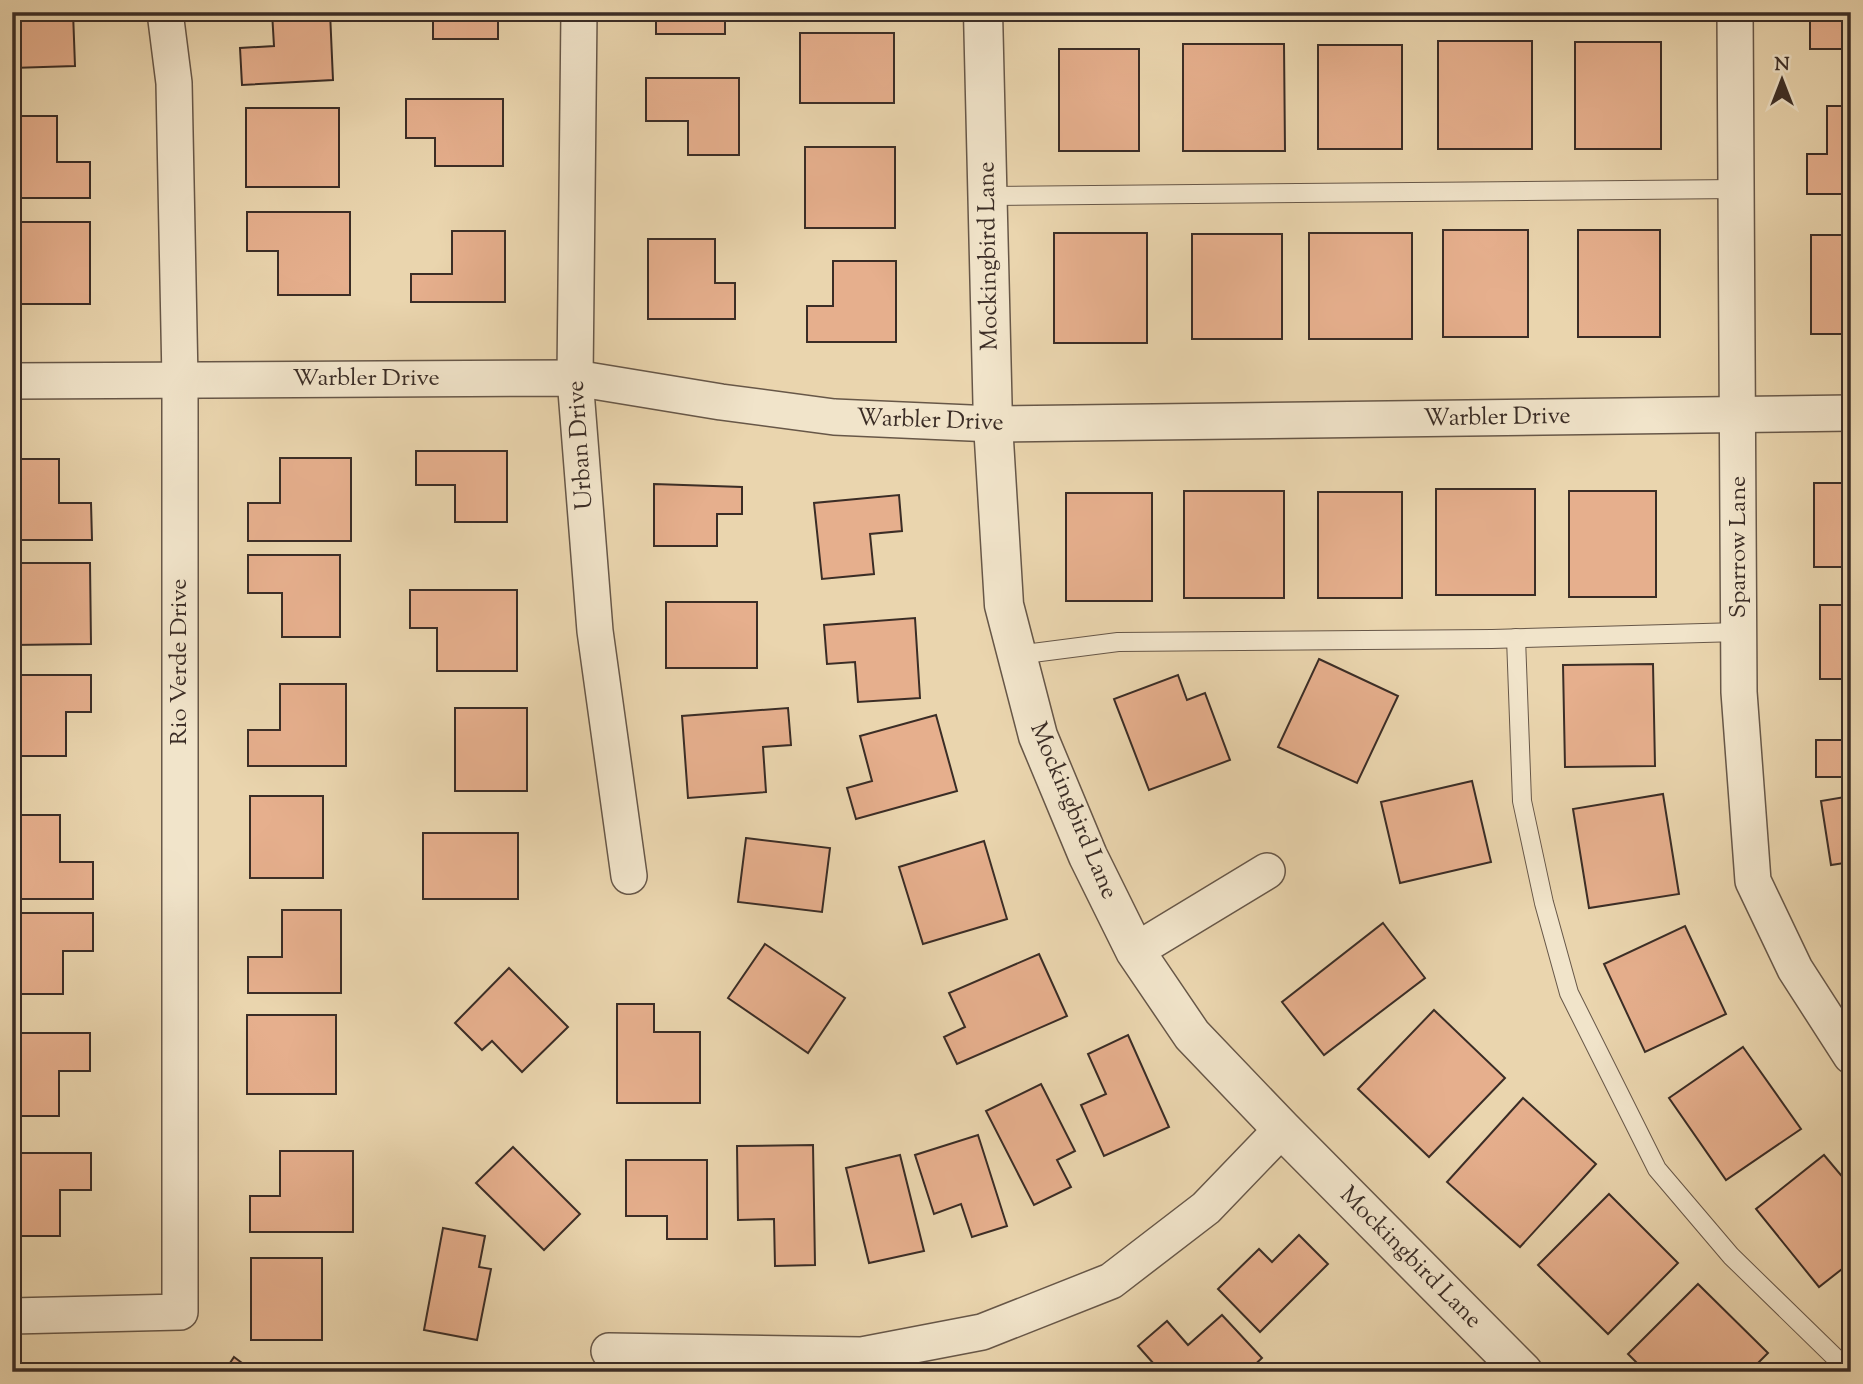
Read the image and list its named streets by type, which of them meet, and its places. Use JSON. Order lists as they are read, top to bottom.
{
  "streets": {
    "street": [
      "Mockingbird Lane",
      "Warbler Drive",
      "Urban Drive",
      "Sparrow Lane",
      "Rio Verde Drive"
    ]
  },
  "crossings": [
    ["Mockingbird Lane", "Warbler Drive"],
    ["Warbler Drive", "Urban Drive"],
    ["Warbler Drive", "Sparrow Lane"],
    ["Warbler Drive", "Rio Verde Drive"]
  ],
  "north": "top"
}
